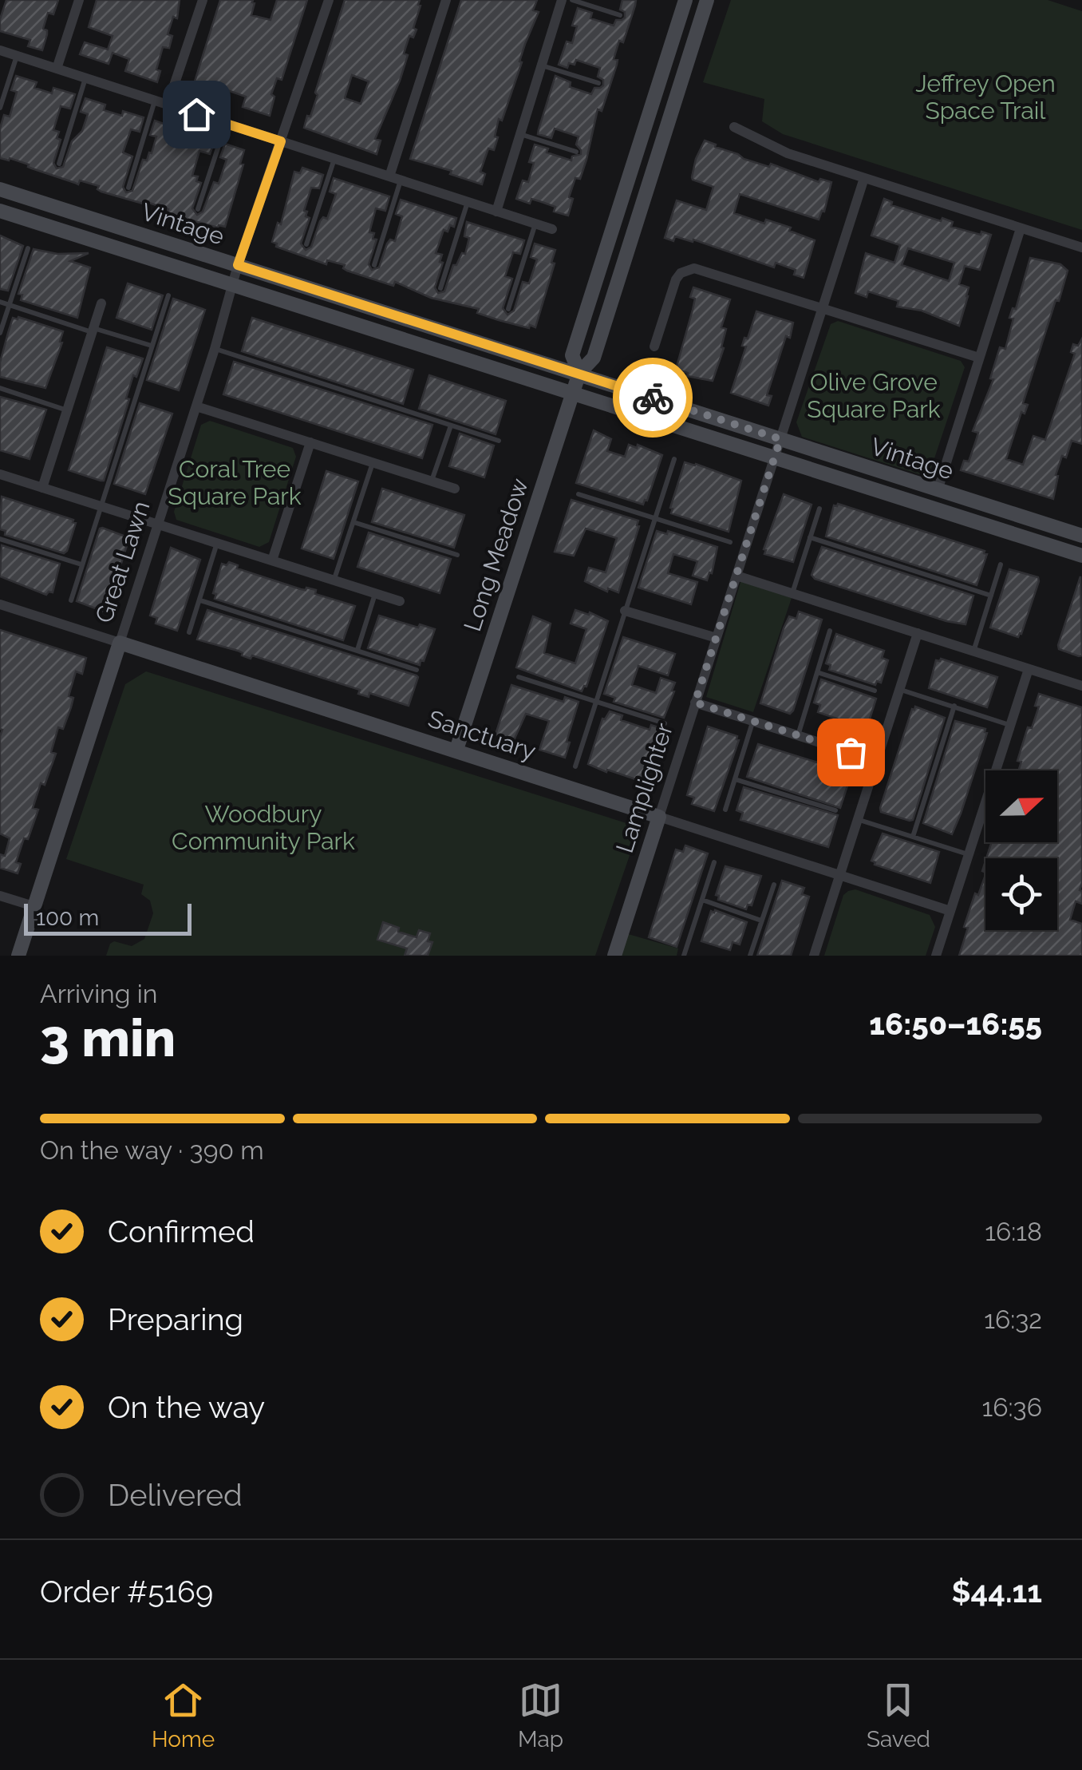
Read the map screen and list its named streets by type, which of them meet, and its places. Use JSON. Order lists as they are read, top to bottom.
{
  "streets": {
    "street": [
      "Vintage",
      "Long Meadow",
      "Great Lawn",
      "Sanctuary",
      "Lamplighter"
    ]
  },
  "crossings": [
    ["Vintage", "Long Meadow"],
    ["Vintage", "Great Lawn"],
    ["Vintage", "Lamplighter"],
    ["Long Meadow", "Sanctuary"],
    ["Great Lawn", "Sanctuary"],
    ["Sanctuary", "Lamplighter"]
  ],
  "parks": [
    "Jeffrey Open Space Trail",
    "Olive Grove Square Park",
    "Coral Tree Square Park",
    "Woodbury Community Park"
  ],
  "scale_bar": "100 m",
  "north": "right",
  "page": {
    "scale": "100 m",
    "heading": ["3 min", "Arriving in", "16:50–16:55"],
    "panel": ["Order #5169", "$44.11"],
    "bar": "On the way · 390 m",
    "list": [
      ["Confirmed", "16:18"],
      ["Preparing", "16:32"],
      ["On the way", "16:36"],
      "Delivered"
    ],
    "tabs": ["Home", "Map", "Saved"]
  }
}
